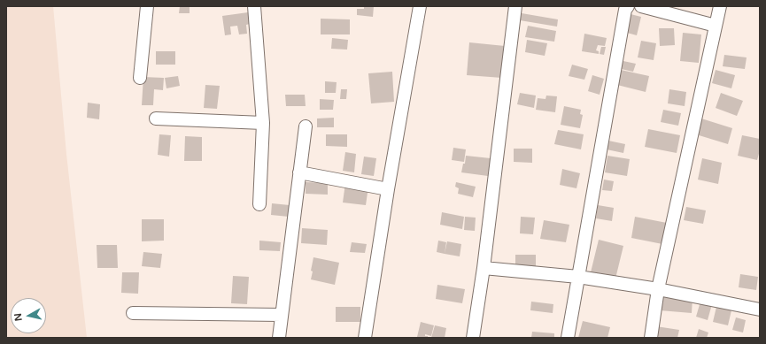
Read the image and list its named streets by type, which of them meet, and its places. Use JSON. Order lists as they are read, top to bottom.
{
  "north": "left"
}
